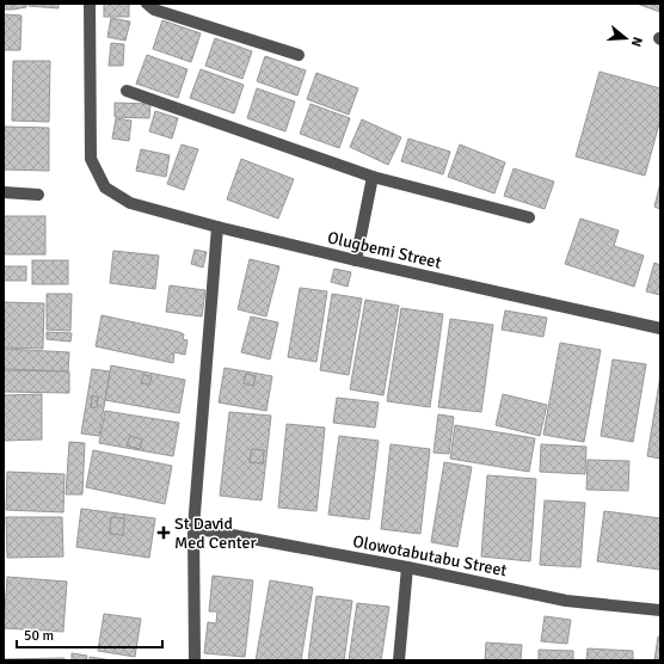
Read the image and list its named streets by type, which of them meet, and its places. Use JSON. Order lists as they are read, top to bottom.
{
  "streets": {
    "street": ["Olugbemi Street", "Olowotabutabu Street"]
  },
  "places": {
    "health": ["St David Med Center"]
  },
  "scale_bar": "50 m",
  "north": "right"
}
